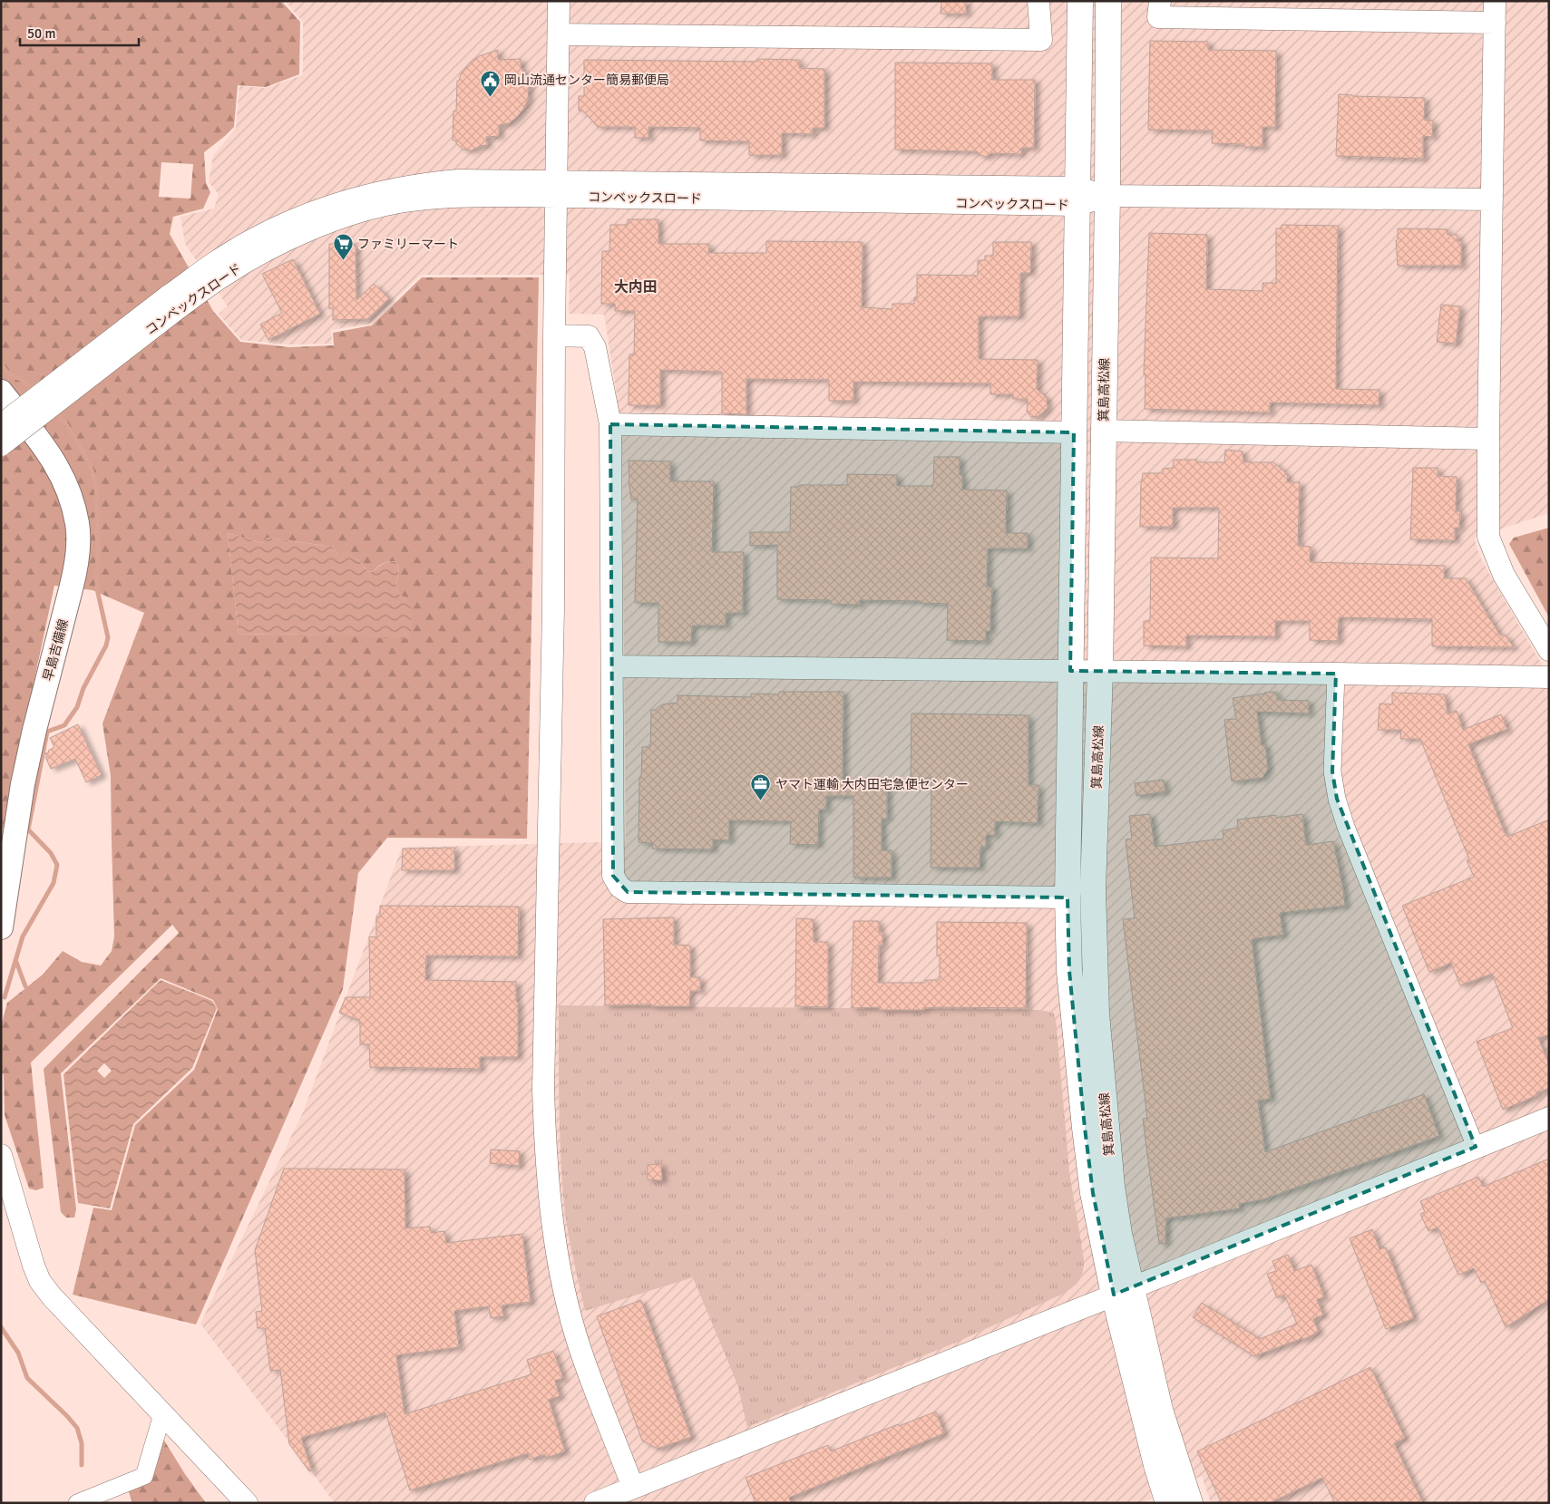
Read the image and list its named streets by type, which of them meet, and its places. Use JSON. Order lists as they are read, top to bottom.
{
  "streets": {
    "main road": ["箕島高松線", "早島吉備線"],
    "street": ["コンベックスロード"]
  },
  "crossings": [
    ["コンベックスロード", "箕島高松線"]
  ],
  "districts": ["大内田"],
  "places": {
    "public building": ["岡山流通センター簡易郵便局"],
    "supermarket": ["ファミリーマート"],
    "office": ["ヤマト運輸 大内田宅急便センター"]
  },
  "scale_bar": "50 m"
}
